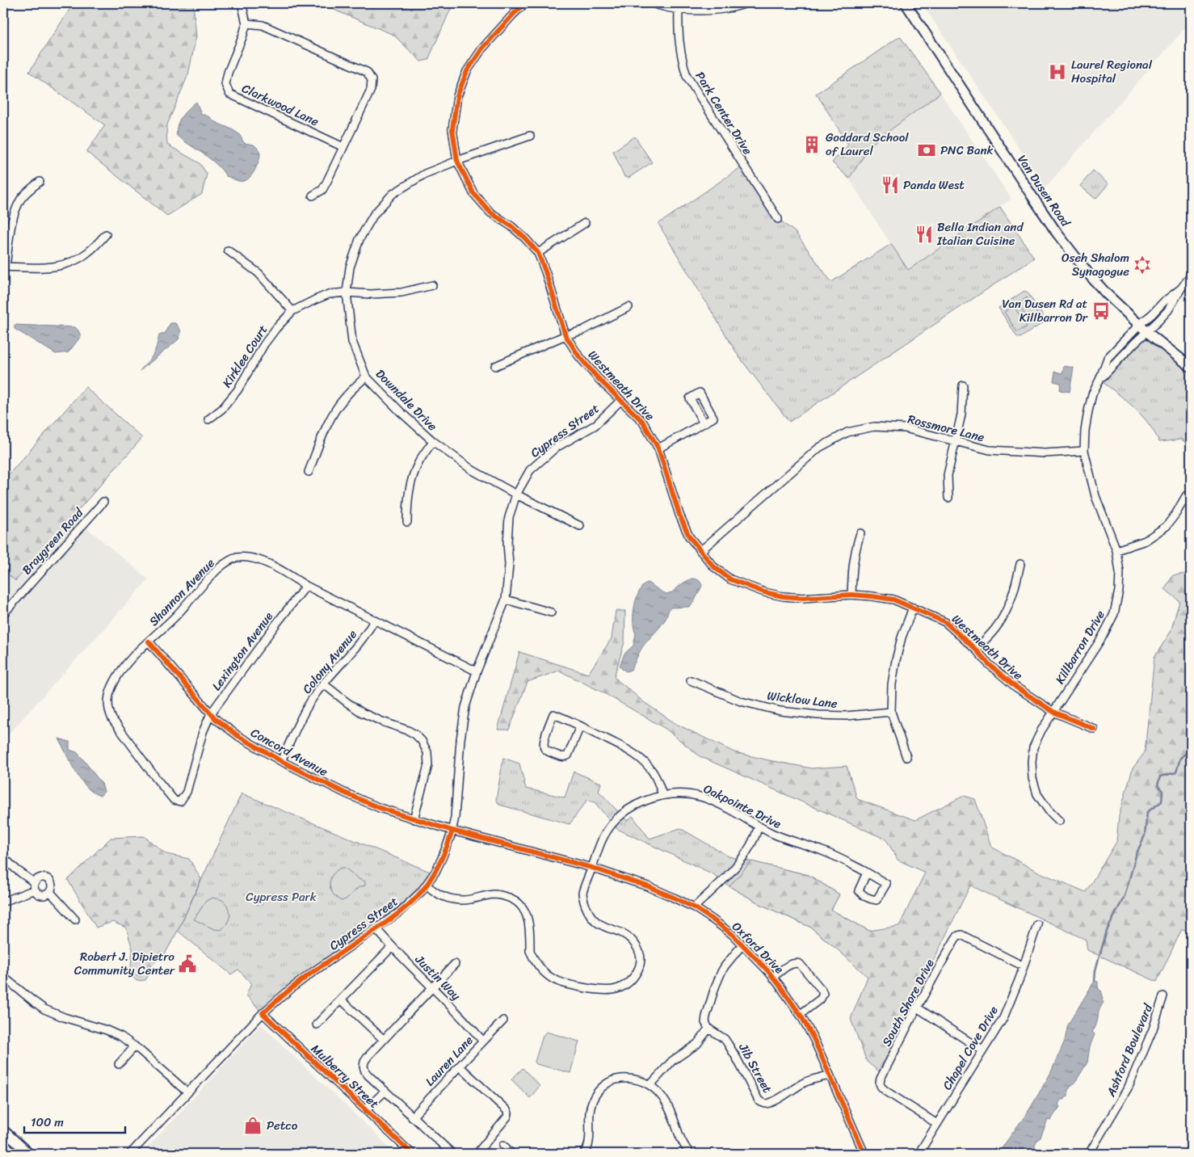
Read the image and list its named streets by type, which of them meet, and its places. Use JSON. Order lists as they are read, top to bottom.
{
  "streets": {
    "main road": ["Van Dusen Road"],
    "street": [
      "Clarkwood Lane",
      "Park Center Drive",
      "Kirklee Court",
      "Westmeath Drive",
      "Downdale Drive",
      "Rossmore Lane",
      "Cypress Street",
      "Braygreen Road",
      "Shannon Avenue",
      "Killbarron Drive",
      "Lexington Avenue",
      "Colony Avenue",
      "Wicklow Lane",
      "Concord Avenue",
      "Oakpointe Drive",
      "Oxford Drive",
      "Justin Way",
      "South Shore Drive",
      "Chapel Cove Drive",
      "Ashford Boulevard",
      "Lauren Lane",
      "Jib Street",
      "Mulberry Street"
    ]
  },
  "crossings": [
    ["Van Dusen Road", "Killbarron Drive"],
    ["Kirklee Court", "Downdale Drive"],
    ["Westmeath Drive", "Downdale Drive"],
    ["Westmeath Drive", "Rossmore Lane"],
    ["Westmeath Drive", "Cypress Street"],
    ["Westmeath Drive", "Killbarron Drive"],
    ["Downdale Drive", "Cypress Street"],
    ["Rossmore Lane", "Killbarron Drive"],
    ["Cypress Street", "Shannon Avenue"],
    ["Cypress Street", "Concord Avenue"],
    ["Cypress Street", "Oakpointe Drive"],
    ["Cypress Street", "Oxford Drive"],
    ["Cypress Street", "Justin Way"],
    ["Cypress Street", "Mulberry Street"],
    ["Shannon Avenue", "Lexington Avenue"],
    ["Shannon Avenue", "Colony Avenue"],
    ["Shannon Avenue", "Concord Avenue"],
    ["Lexington Avenue", "Concord Avenue"],
    ["Colony Avenue", "Concord Avenue"],
    ["Concord Avenue", "Oxford Drive"],
    ["Oakpointe Drive", "Oxford Drive"],
    ["Oxford Drive", "Jib Street"],
    ["Justin Way", "Lauren Lane"],
    ["South Shore Drive", "Chapel Cove Drive"]
  ],
  "parks": ["Cypress Park"],
  "places": {
    "hospital": ["Laurel Regional Hospital"],
    "building": ["Goddard School of Laurel"],
    "bank": ["PNC Bank"],
    "restaurant": ["Panda West", "Bella Indian and Italian Cuisine"],
    "synagogue": ["Oseh Shalom Synagogue"],
    "bus stop": ["Van Dusen Rd at Killbarron Dr"],
    "public building": ["Robert J. Dipietro Community Center"],
    "shop": ["Petco"]
  },
  "scale_bar": "100 m"
}
